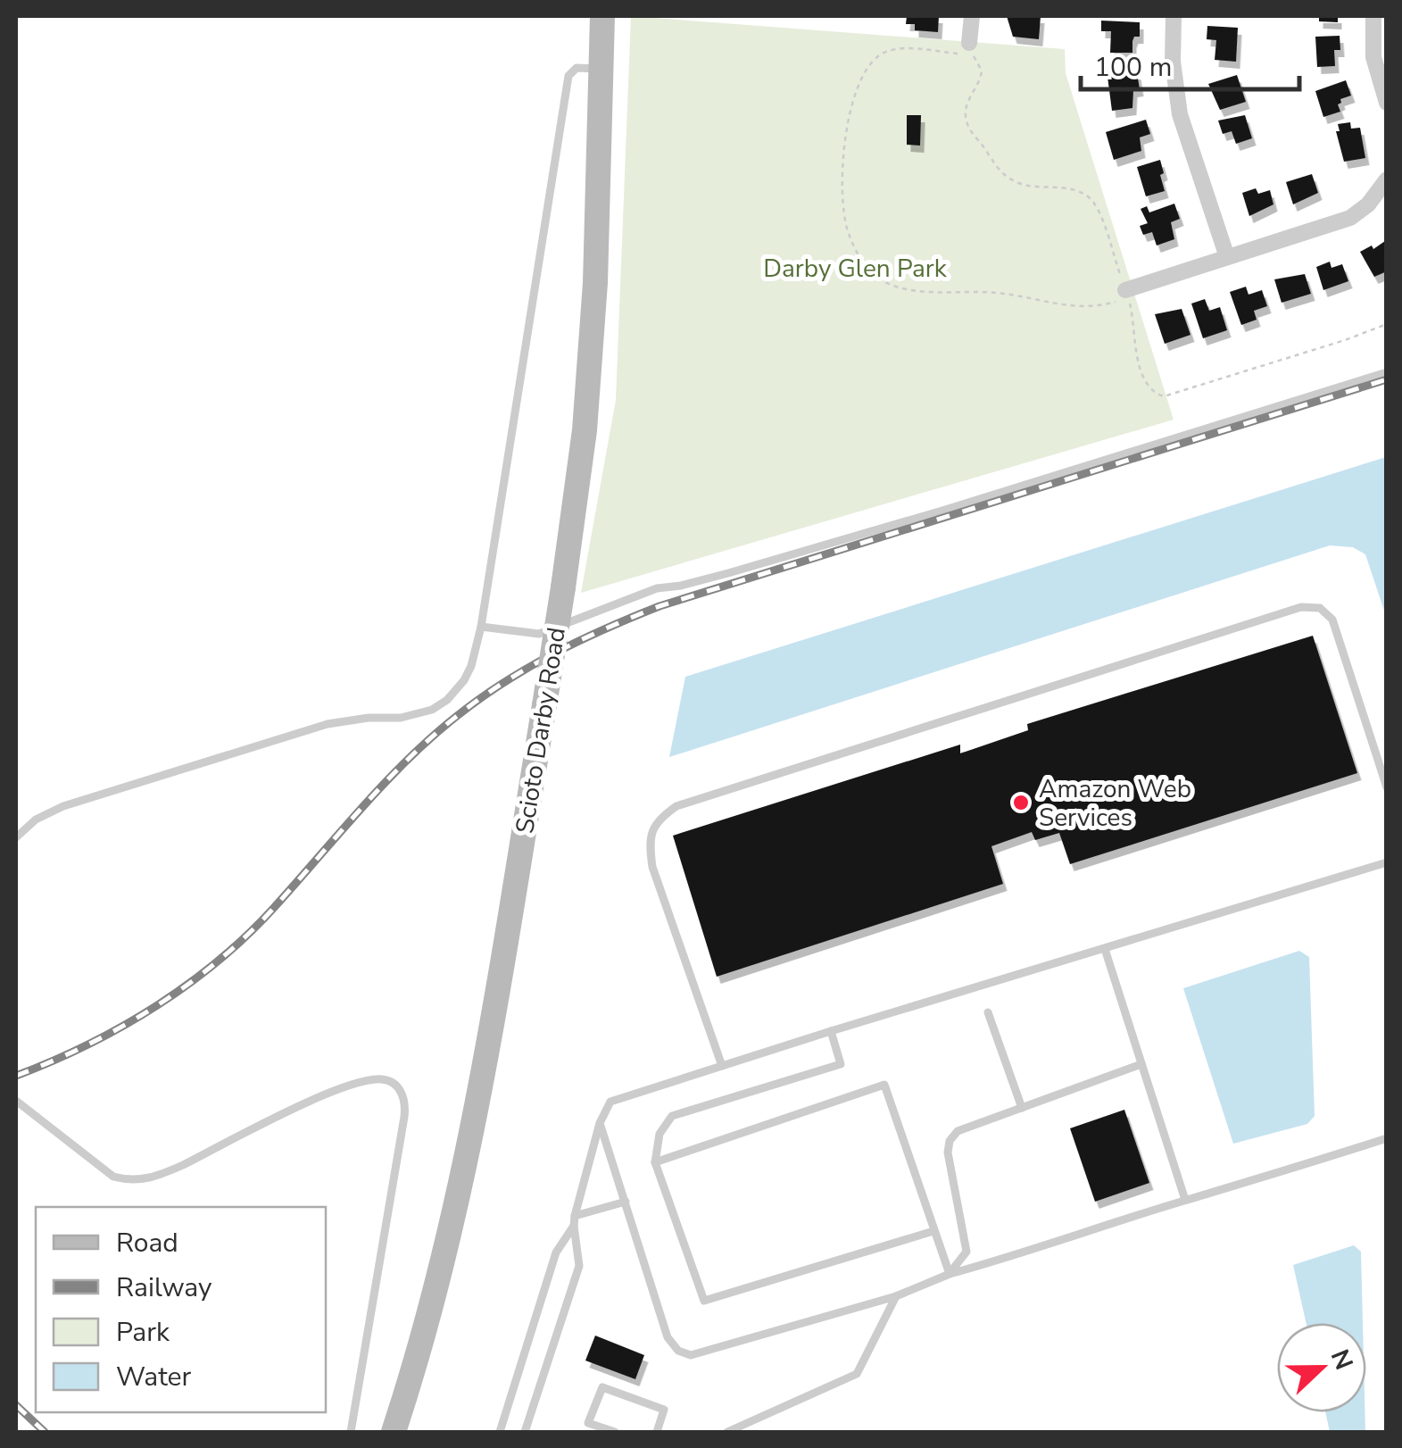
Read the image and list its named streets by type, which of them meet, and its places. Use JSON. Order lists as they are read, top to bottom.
{
  "streets": {
    "main road": ["Scioto Darby Road"]
  },
  "parks": ["Darby Glen Park"],
  "places": ["Amazon Web Services"],
  "legend": [
    "Road",
    "Railway",
    "Park",
    "Water"
  ],
  "scale_bar": "100 m",
  "north": "right"
}
